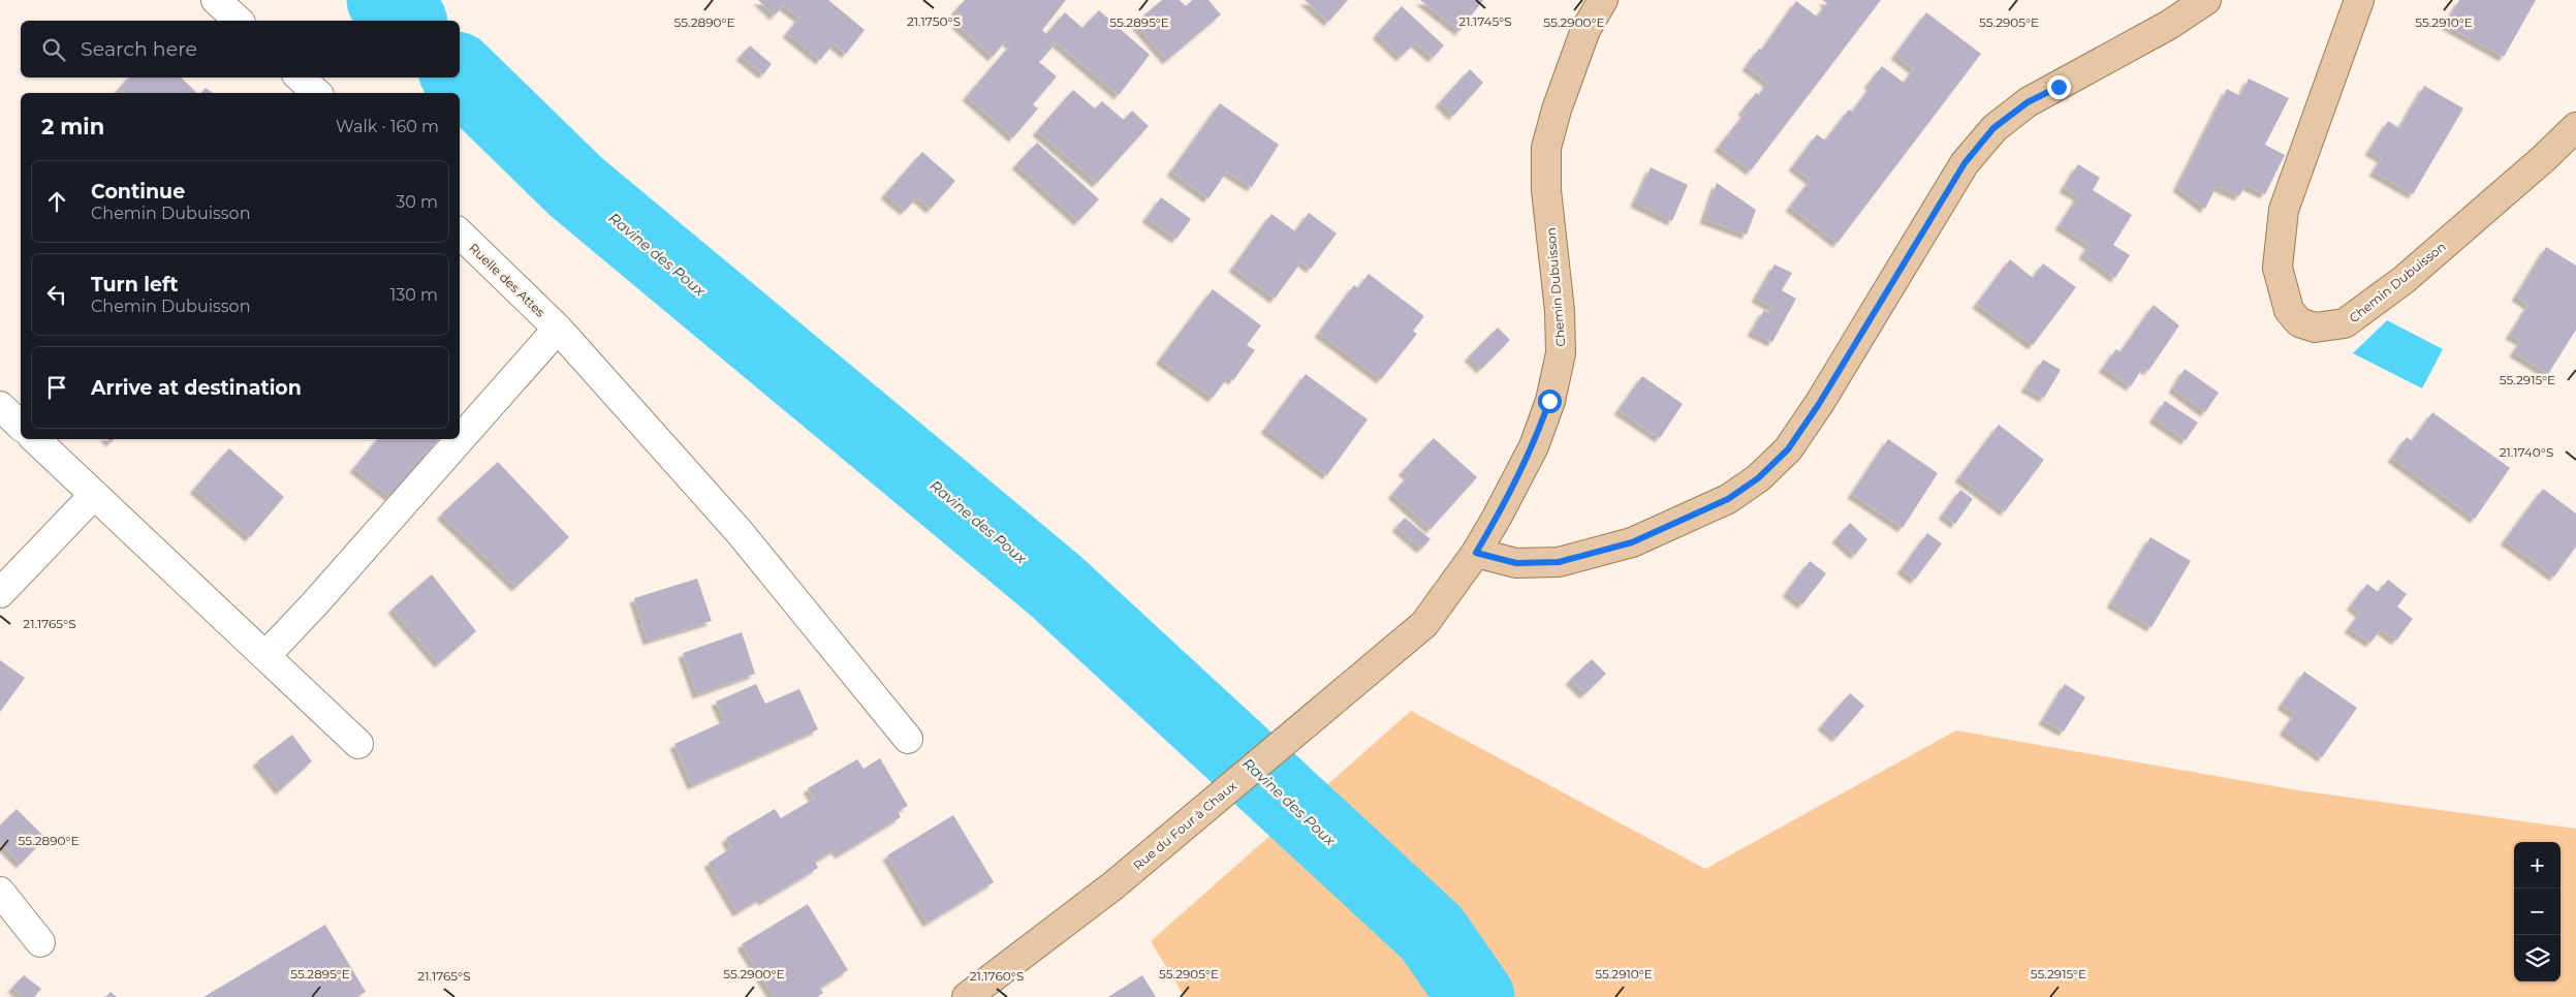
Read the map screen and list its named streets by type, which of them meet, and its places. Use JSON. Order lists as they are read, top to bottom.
{
  "streets": {
    "main road": ["Chemin Dubuisson", "Rue du Four à Chaux"],
    "street": ["Ruelle des Attes"]
  },
  "crossings": [
    ["Chemin Dubuisson", "Rue du Four à Chaux"]
  ],
  "water": ["Ravine des Poux"],
  "page": {
    "search": "Search here",
    "heading": ["2 min", "Walk · 160 m"],
    "list": [
      ["Continue", "Chemin Dubuisson", "30 m"],
      ["Turn left", "Chemin Dubuisson", "130 m"],
      "Arrive at destination"
    ],
    "map_buttons": ["+", "−"]
  },
  "coordinates": [
    "21.1750°S",
    "21.1745°S",
    "55.2890°E",
    "55.2895°E",
    "55.2900°E",
    "55.2905°E",
    "55.2910°E",
    "55.2915°E",
    "21.1740°S",
    "21.1765°S",
    "21.1760°S"
  ]
}
